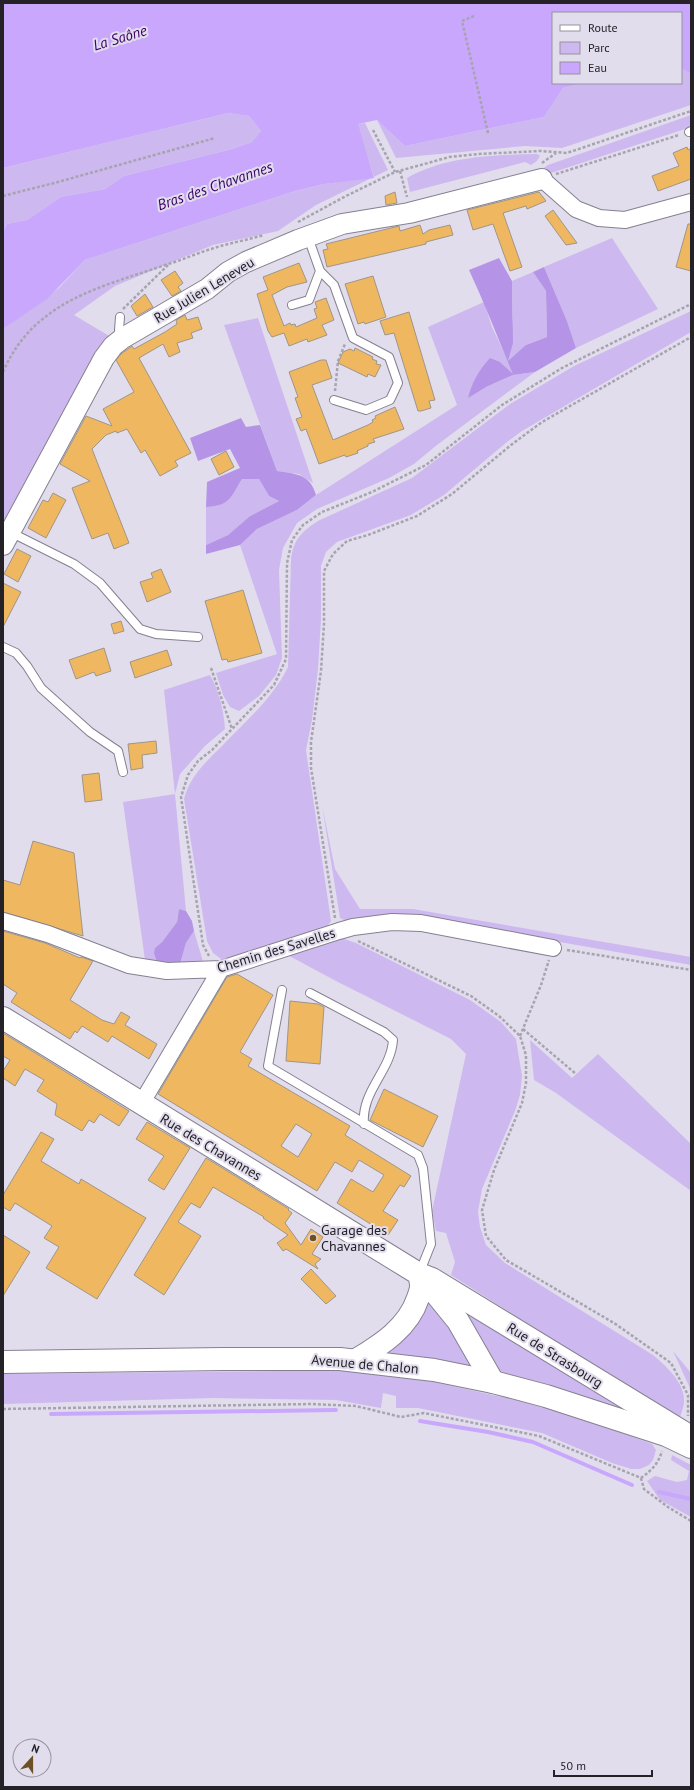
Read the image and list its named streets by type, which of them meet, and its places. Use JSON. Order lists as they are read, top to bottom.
{
  "streets": {
    "main road": ["Rue des Chavannes", "Rue de Strasbourg", "Avenue de Chalon"],
    "street": ["Rue Julien Leneveu", "Chemin des Savelles"]
  },
  "crossings": [
    ["Rue des Chavannes", "Rue de Strasbourg"],
    ["Rue de Strasbourg", "Avenue de Chalon"]
  ],
  "water": ["La Saône", "Bras des Chavannes"],
  "places": ["Garage des Chavannes"],
  "legend": ["Route", "Parc", "Eau"],
  "scale_bar": "50 m",
  "north": "top"
}
